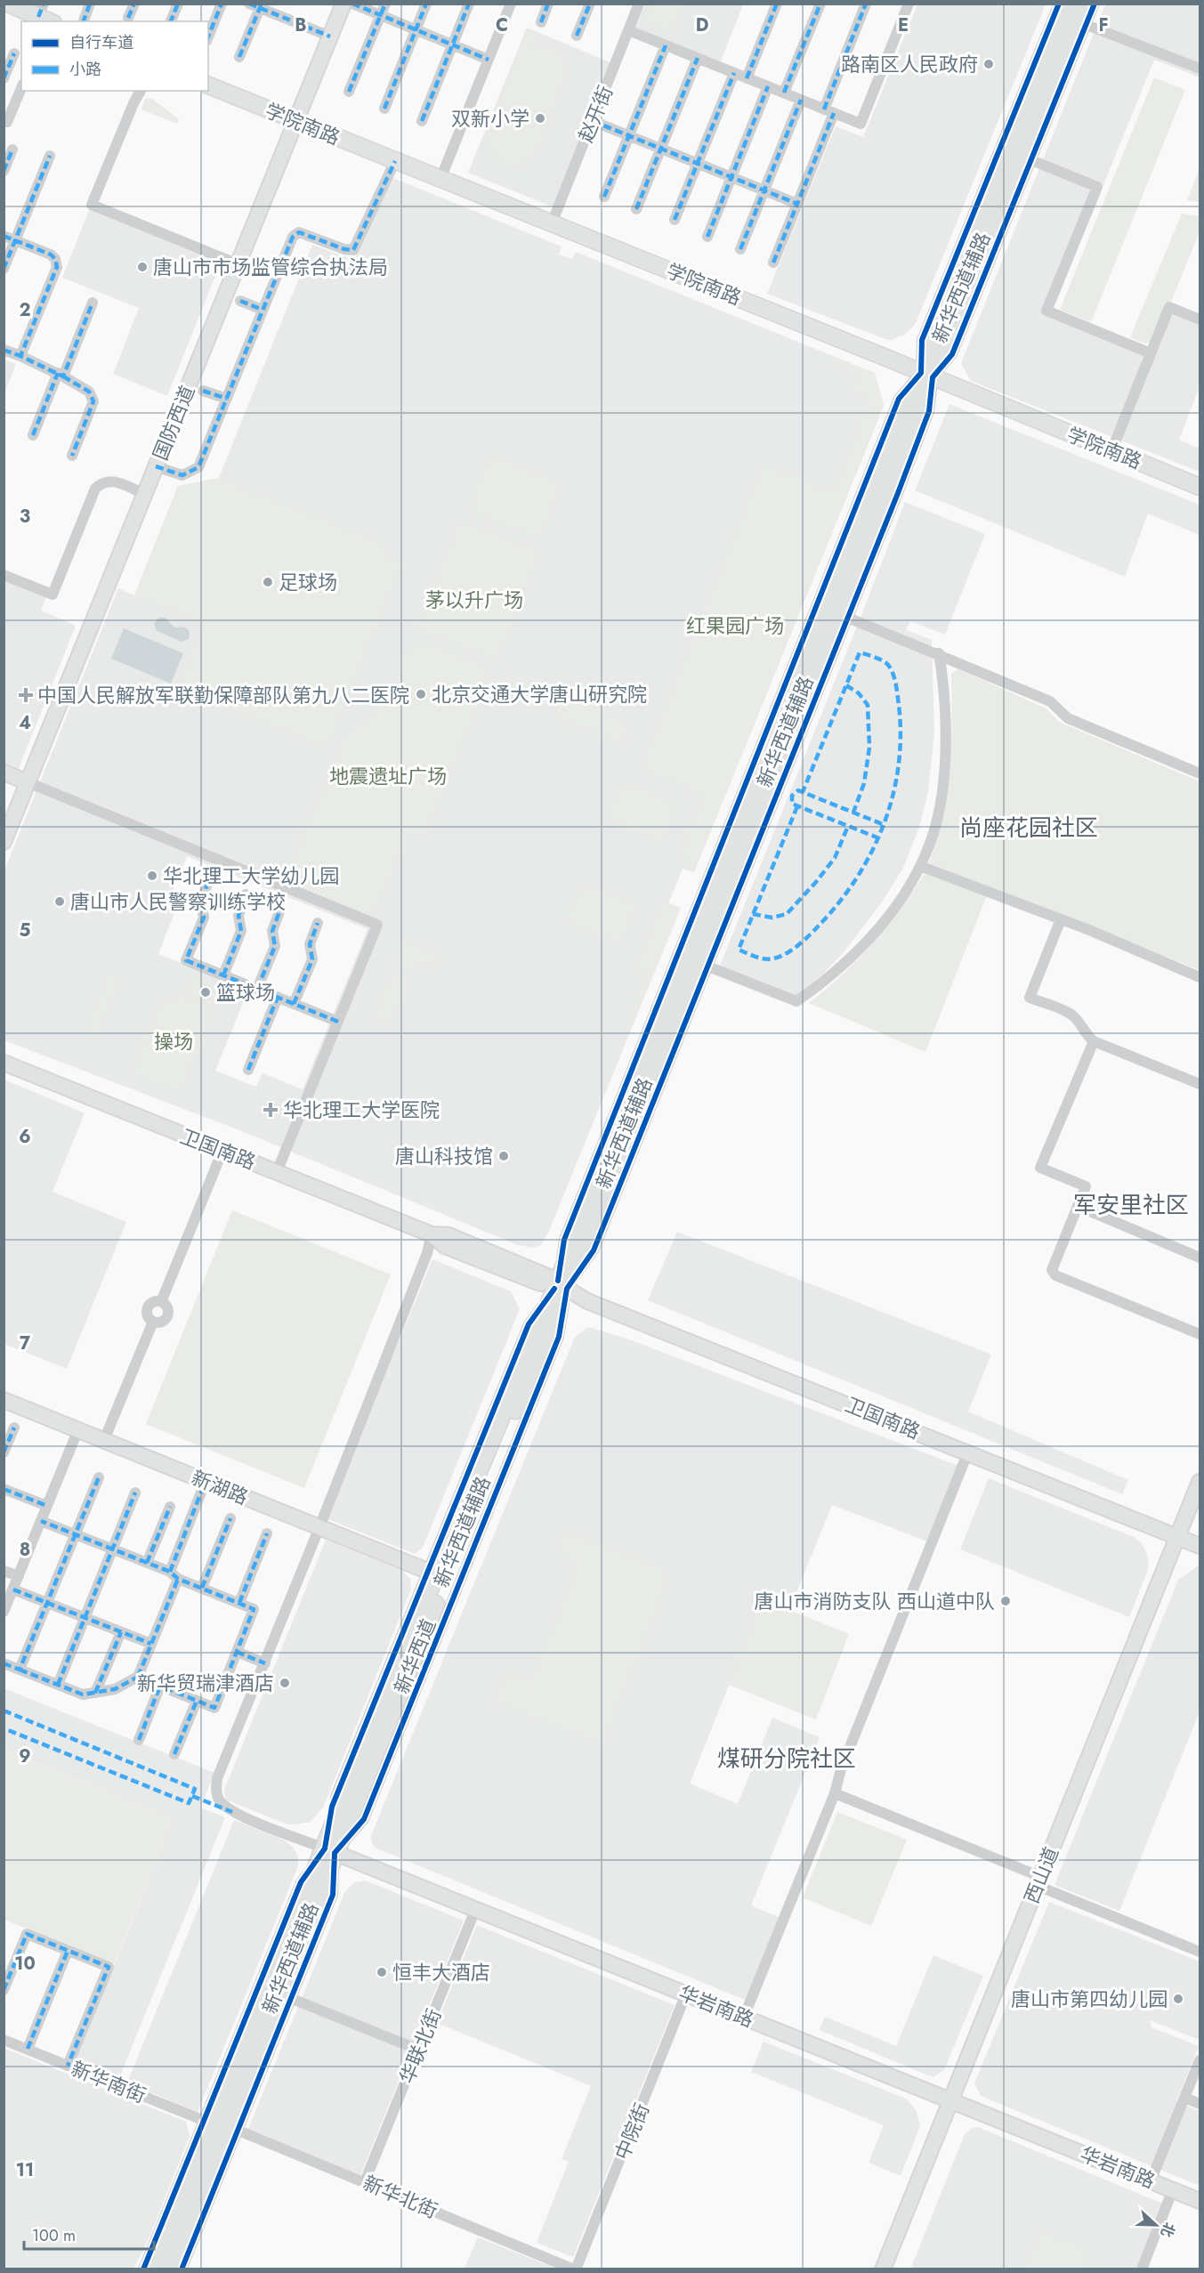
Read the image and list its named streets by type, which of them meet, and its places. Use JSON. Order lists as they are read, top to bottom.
{
  "streets": {
    "main road": ["学院南路", "新华西道"],
    "street": [
      "赵开街",
      "新华西道辅路",
      "国防西道",
      "卫国南路",
      "新湖路",
      "西山道",
      "华岩南路",
      "华联北街",
      "新华南街",
      "中院街",
      "新华北街"
    ]
  },
  "crossings": [
    ["赵开街", "学院南路"],
    ["学院南路", "新华西道辅路"],
    ["学院南路", "国防西道"],
    ["学院南路", "新华西道"],
    ["新华西道辅路", "卫国南路"],
    ["新华西道辅路", "新华西道"],
    ["新华西道辅路", "华岩南路"],
    ["新华西道辅路", "新华南街"],
    ["新华西道辅路", "新华北街"],
    ["卫国南路", "新华西道"],
    ["卫国南路", "西山道"],
    ["新湖路", "新华西道"],
    ["新华西道", "华岩南路"],
    ["新华西道", "新华南街"],
    ["新华西道", "新华北街"],
    ["西山道", "华岩南路"],
    ["华岩南路", "华联北街"],
    ["华岩南路", "中院街"],
    ["华联北街", "新华北街"],
    ["新华南街", "新华北街"],
    ["中院街", "新华北街"]
  ],
  "districts": ["尚座花园社区", "军安里社区", "煤研分院社区"],
  "parks": [
    "茅以升广场",
    "红果园广场",
    "地震遗址广场",
    "操场"
  ],
  "places": {
    "other": [
      "路南区人民政府",
      "双新小学",
      "唐山市市场监管综合执法局",
      "足球场",
      "北京交通大学唐山研究院",
      "华北理工大学幼儿园",
      "唐山市人民警察训练学校",
      "篮球场",
      "唐山科技馆",
      "唐山市消防支队 西山道中队",
      "新华贸瑞津酒店",
      "恒丰大酒店",
      "唐山市第四幼儿园"
    ],
    "health": ["中国人民解放军联勤保障部队第九八二医院", "华北理工大学医院"]
  },
  "legend": ["自行车道", "小路"],
  "scale_bar": "100 m",
  "north": "right",
  "grid": {
    "columns": [
      "B",
      "C",
      "D",
      "E",
      "F"
    ],
    "rows": [
      "2",
      "3",
      "4",
      "5",
      "6",
      "7",
      "8",
      "9",
      "10",
      "11"
    ]
  }
}
